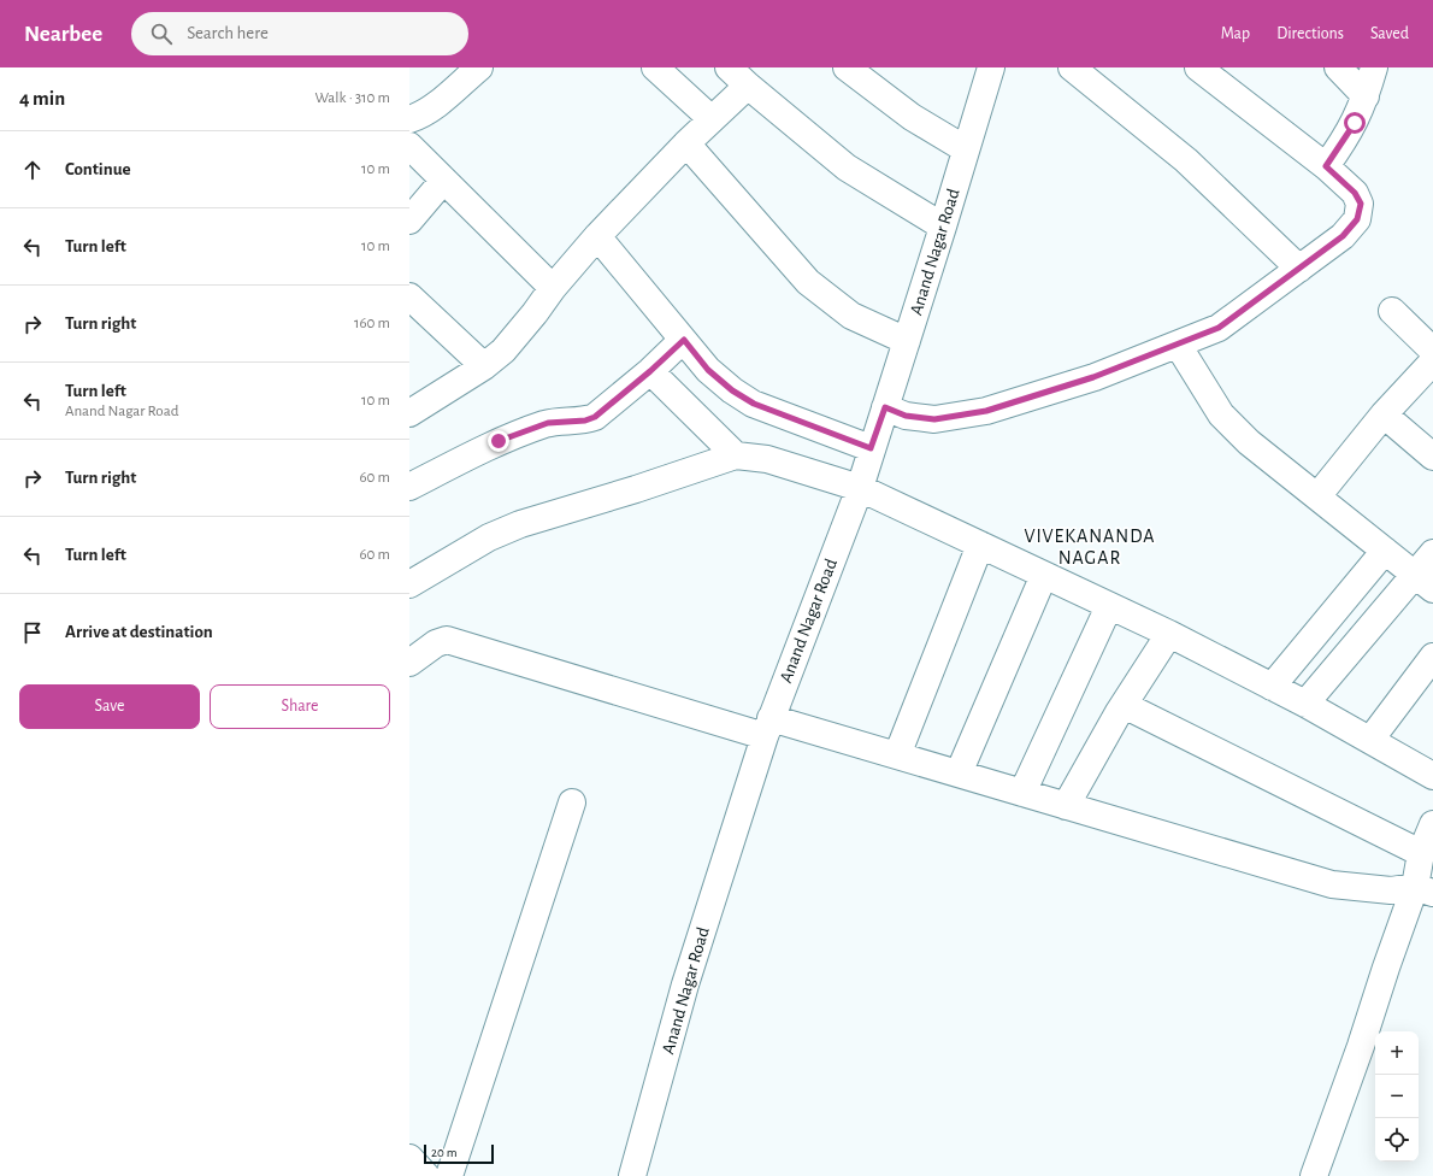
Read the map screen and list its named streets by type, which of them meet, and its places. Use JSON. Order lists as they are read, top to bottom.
{
  "streets": {
    "street": ["Anand Nagar Road"]
  },
  "districts": ["VIVEKANANDA NAGAR"],
  "scale_bar": "20 m",
  "page": {
    "header": "Nearbee",
    "search": "Search here",
    "nav": ["Map", "Directions", "Saved"],
    "heading": ["4 min", "Walk · 310 m"],
    "list": [
      ["Continue", "10 m"],
      ["Turn left", "10 m"],
      ["Turn right", "160 m"],
      ["Turn left", "Anand Nagar Road", "10 m"],
      ["Turn right", "60 m"],
      ["Turn left", "60 m"],
      "Arrive at destination"
    ],
    "buttons": ["Save", "Share"],
    "map_buttons": ["+", "−"],
    "scale": "20 m"
  }
}
